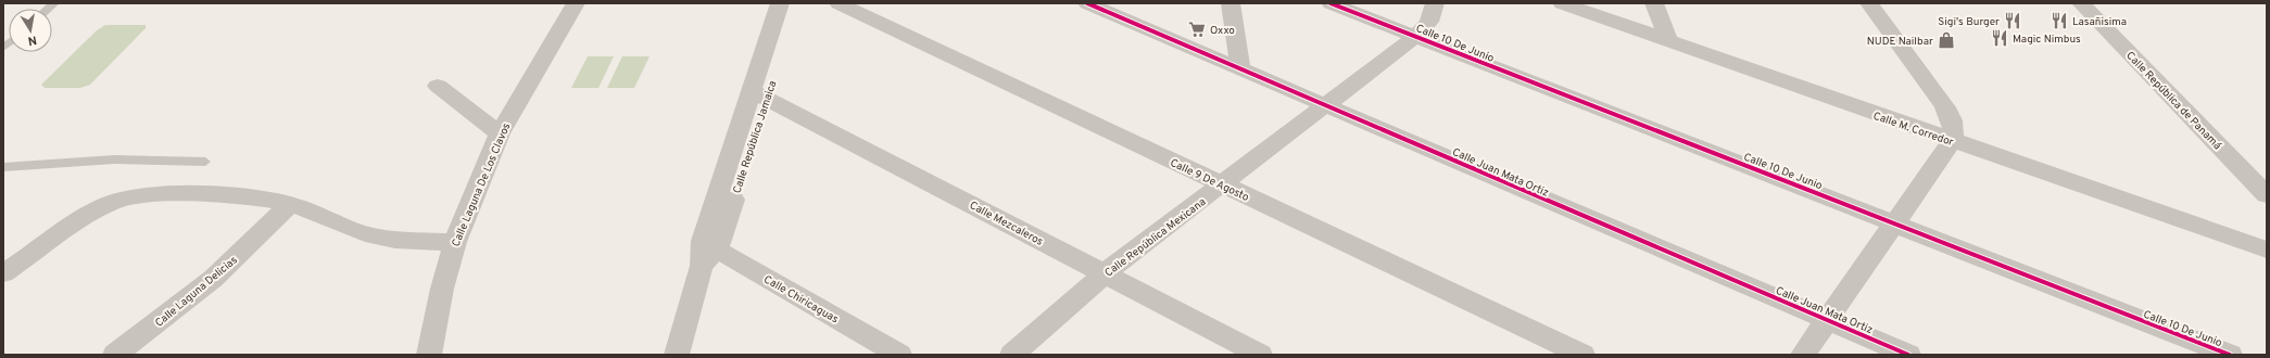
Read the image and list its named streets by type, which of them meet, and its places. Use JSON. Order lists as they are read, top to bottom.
{
  "streets": {
    "street": [
      "Calle 10 De Junio",
      "Calle República de Panamá",
      "Calle M. Corredor",
      "Calle República Jamaica",
      "Calle Juan Mata Ortiz",
      "Calle 9 De Agosto",
      "Calle Laguna De Los Clavos",
      "Calle Mezcaleros",
      "Calle República Mexicana",
      "Calle Laguna Delicias",
      "Calle Chiricaguas"
    ]
  },
  "crossings": [
    ["Calle 10 De Junio", "Calle República Mexicana"],
    ["Calle República Jamaica", "Calle Mezcaleros"],
    ["Calle República Jamaica", "Calle Chiricaguas"],
    ["Calle Juan Mata Ortiz", "Calle República Mexicana"],
    ["Calle 9 De Agosto", "Calle República Mexicana"],
    ["Calle Mezcaleros", "Calle República Mexicana"]
  ],
  "places": {
    "restaurant": ["Sigi's Burger", "Lasañisima", "Magic Nimbus"],
    "supermarket": ["Oxxo"],
    "shop": ["NUDE Nailbar"]
  },
  "north": "bottom"
}
